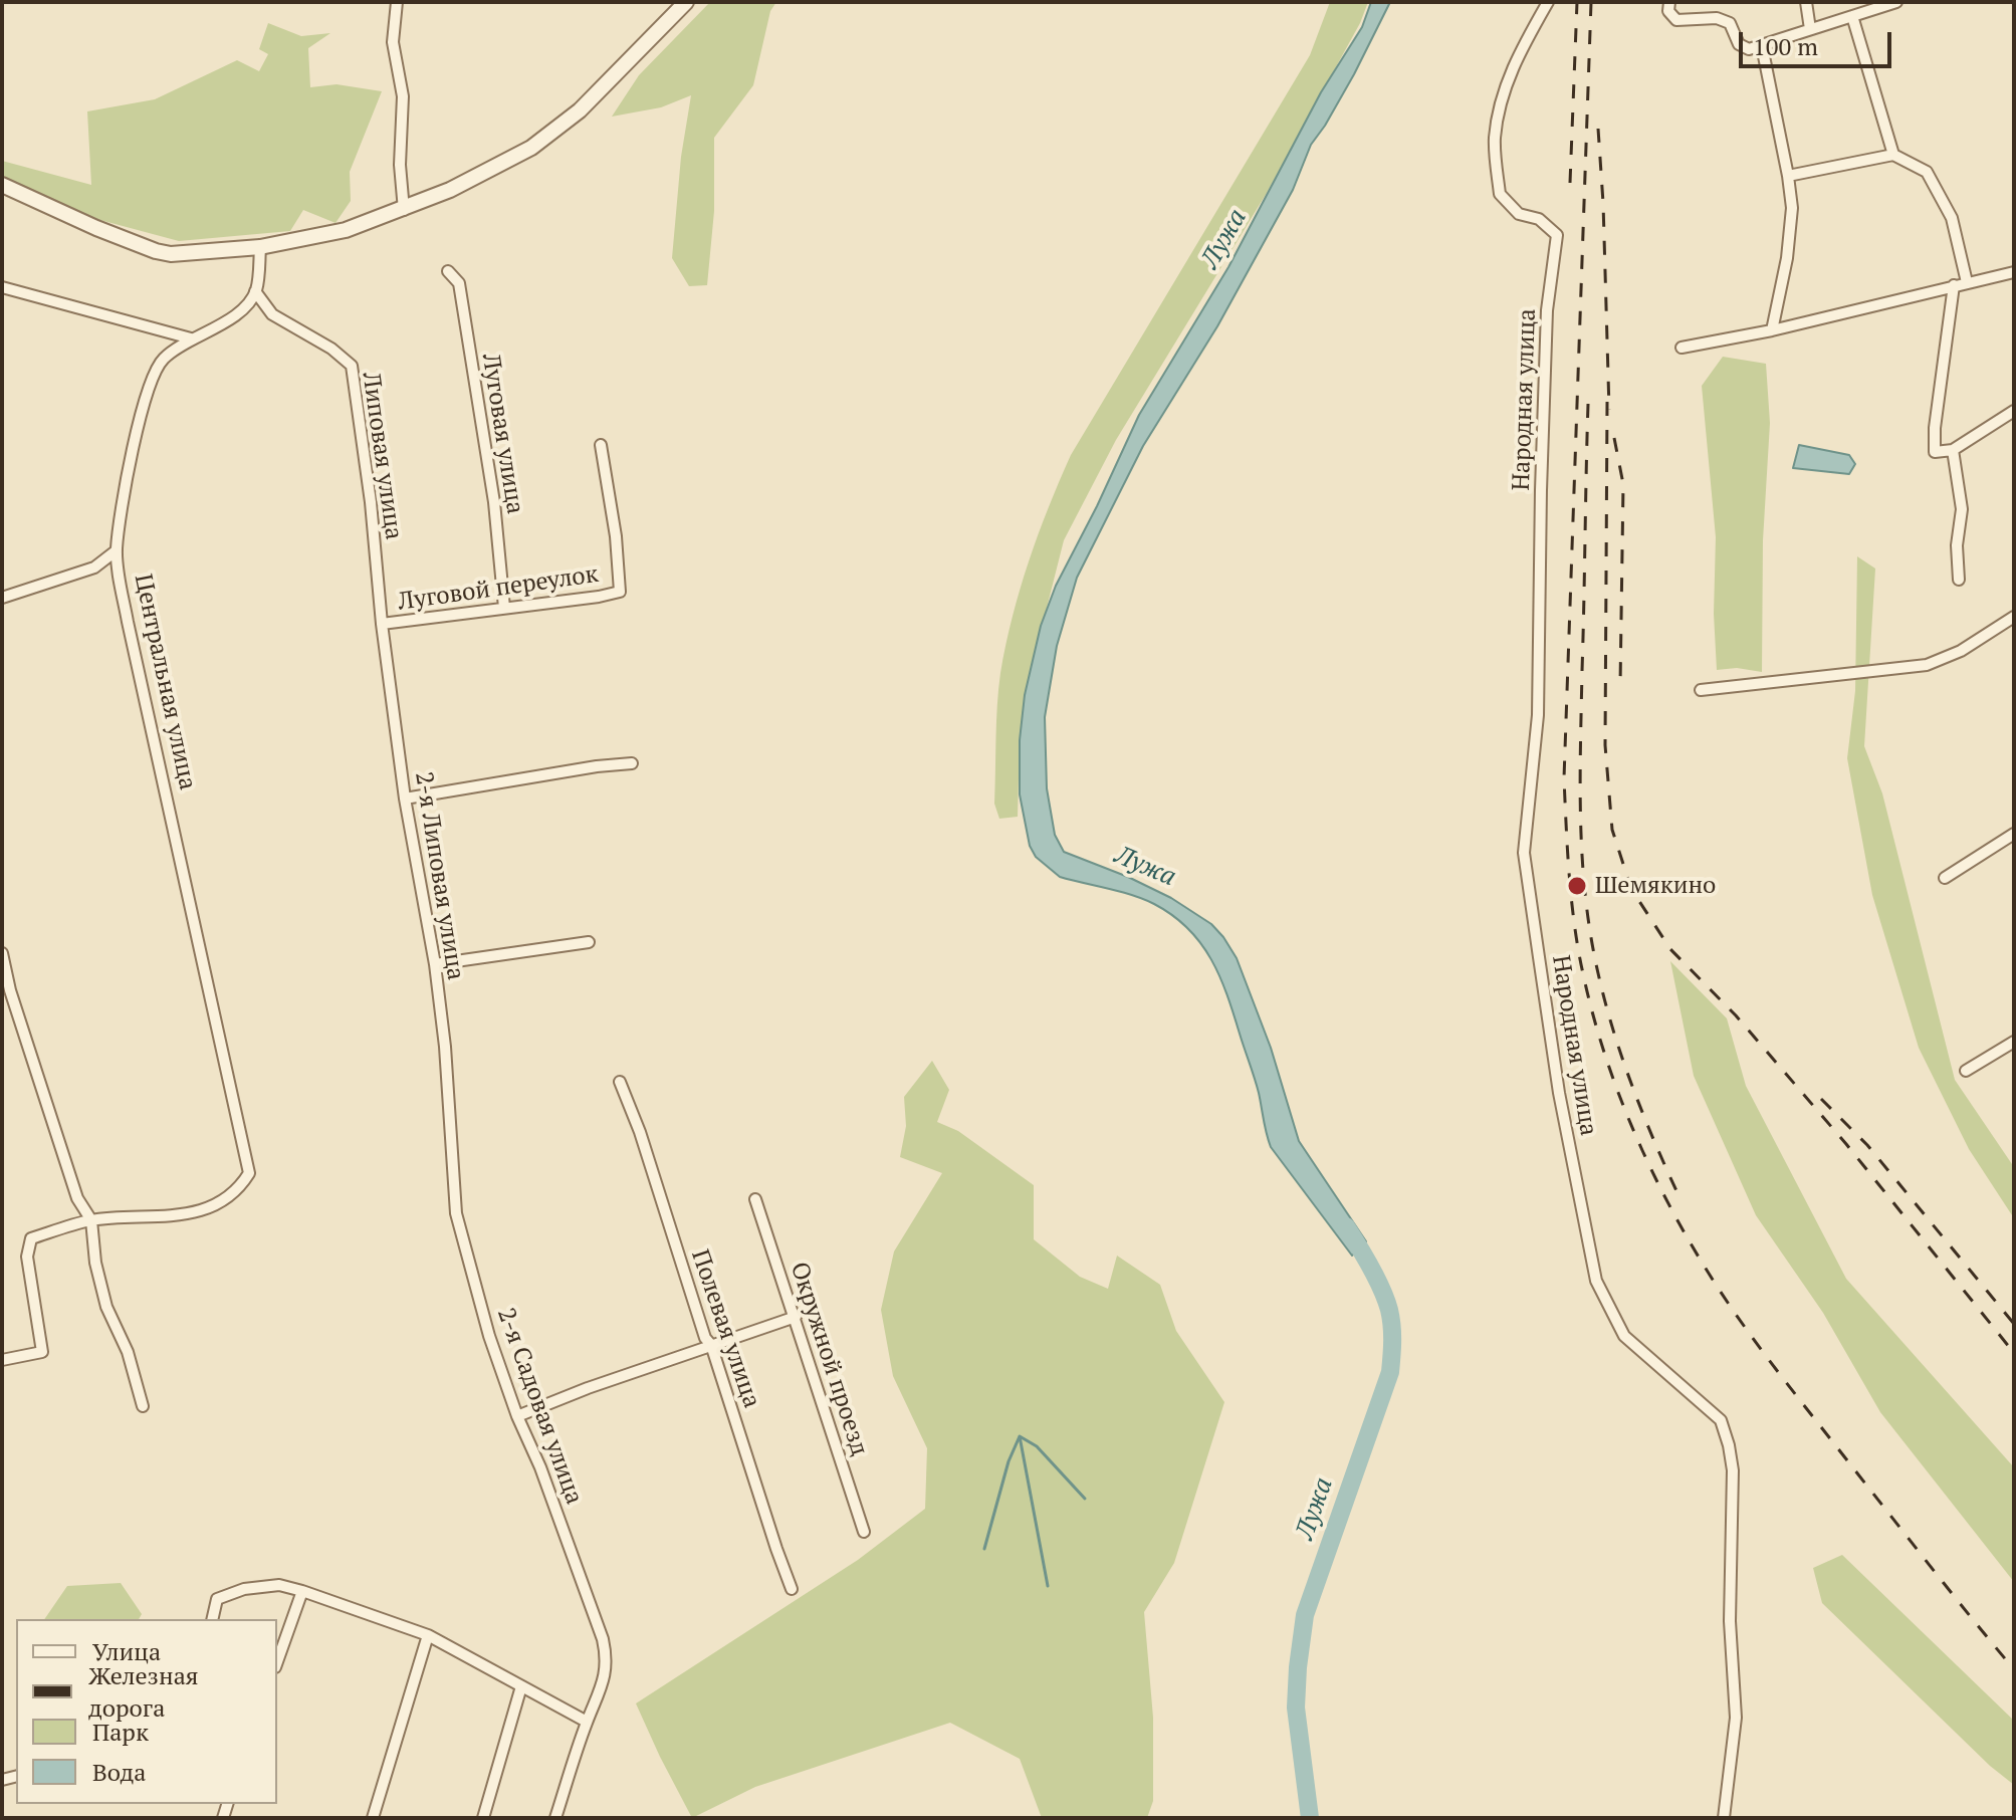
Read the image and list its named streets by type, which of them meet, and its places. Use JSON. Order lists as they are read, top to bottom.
{
  "streets": {
    "street": [
      "Народная улица",
      "Луговая улица",
      "Липовая улица",
      "Луговой переулок",
      "Центральная улица",
      "2-я Липовая улица",
      "Полевая улица",
      "Окружной проезд",
      "2-я Садовая улица"
    ]
  },
  "crossings": [
    ["Луговая улица", "Луговой переулок"],
    ["Липовая улица", "Луговой переулок"],
    ["Липовая улица", "Центральная улица"],
    ["Липовая улица", "2-я Липовая улица"],
    ["Луговой переулок", "2-я Липовая улица"],
    ["2-я Липовая улица", "2-я Садовая улица"]
  ],
  "water": ["Лужа"],
  "places": ["Шемякино"],
  "legend": [
    "Улица",
    "Железная дорога",
    "Парк",
    "Вода"
  ],
  "scale_bar": "100 m"
}
